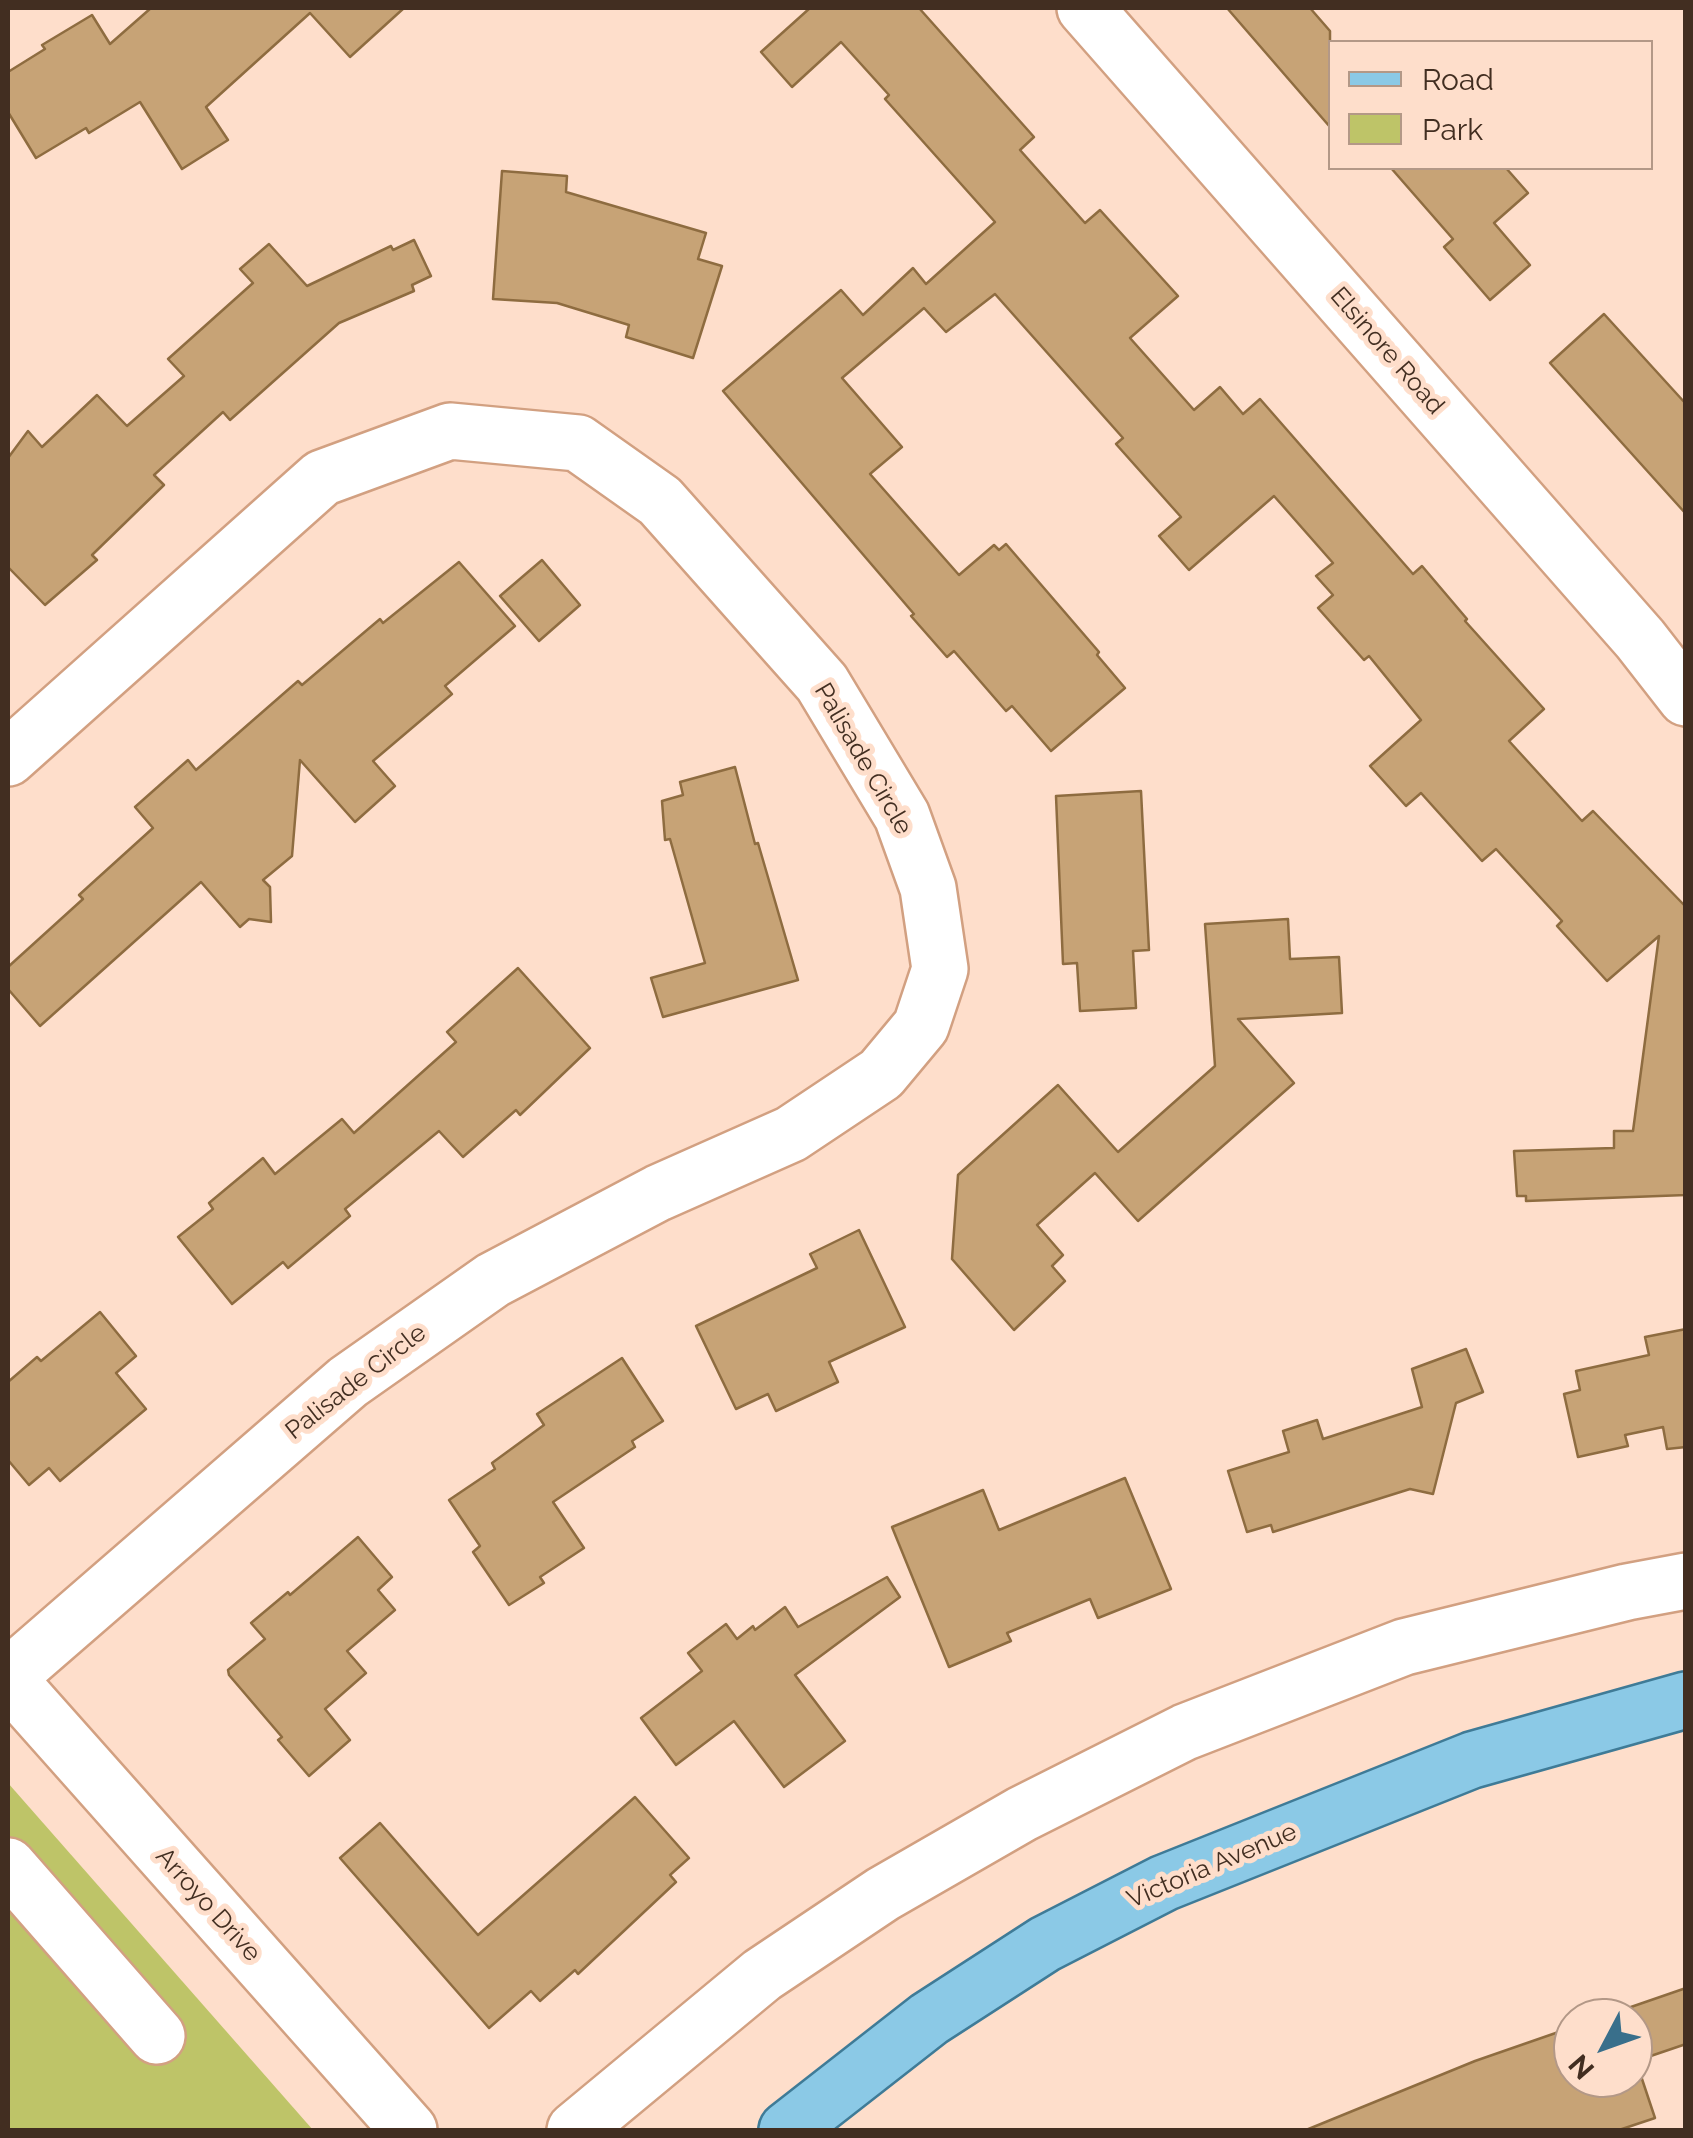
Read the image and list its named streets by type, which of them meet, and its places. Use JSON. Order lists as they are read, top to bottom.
{
  "streets": {
    "main road": ["Victoria Avenue"],
    "street": ["Elsinore Road", "Palisade Circle", "Arroyo Drive"]
  },
  "crossings": [
    ["Palisade Circle", "Arroyo Drive"]
  ],
  "legend": ["Road", "Park"],
  "north": "bottom left"
}
